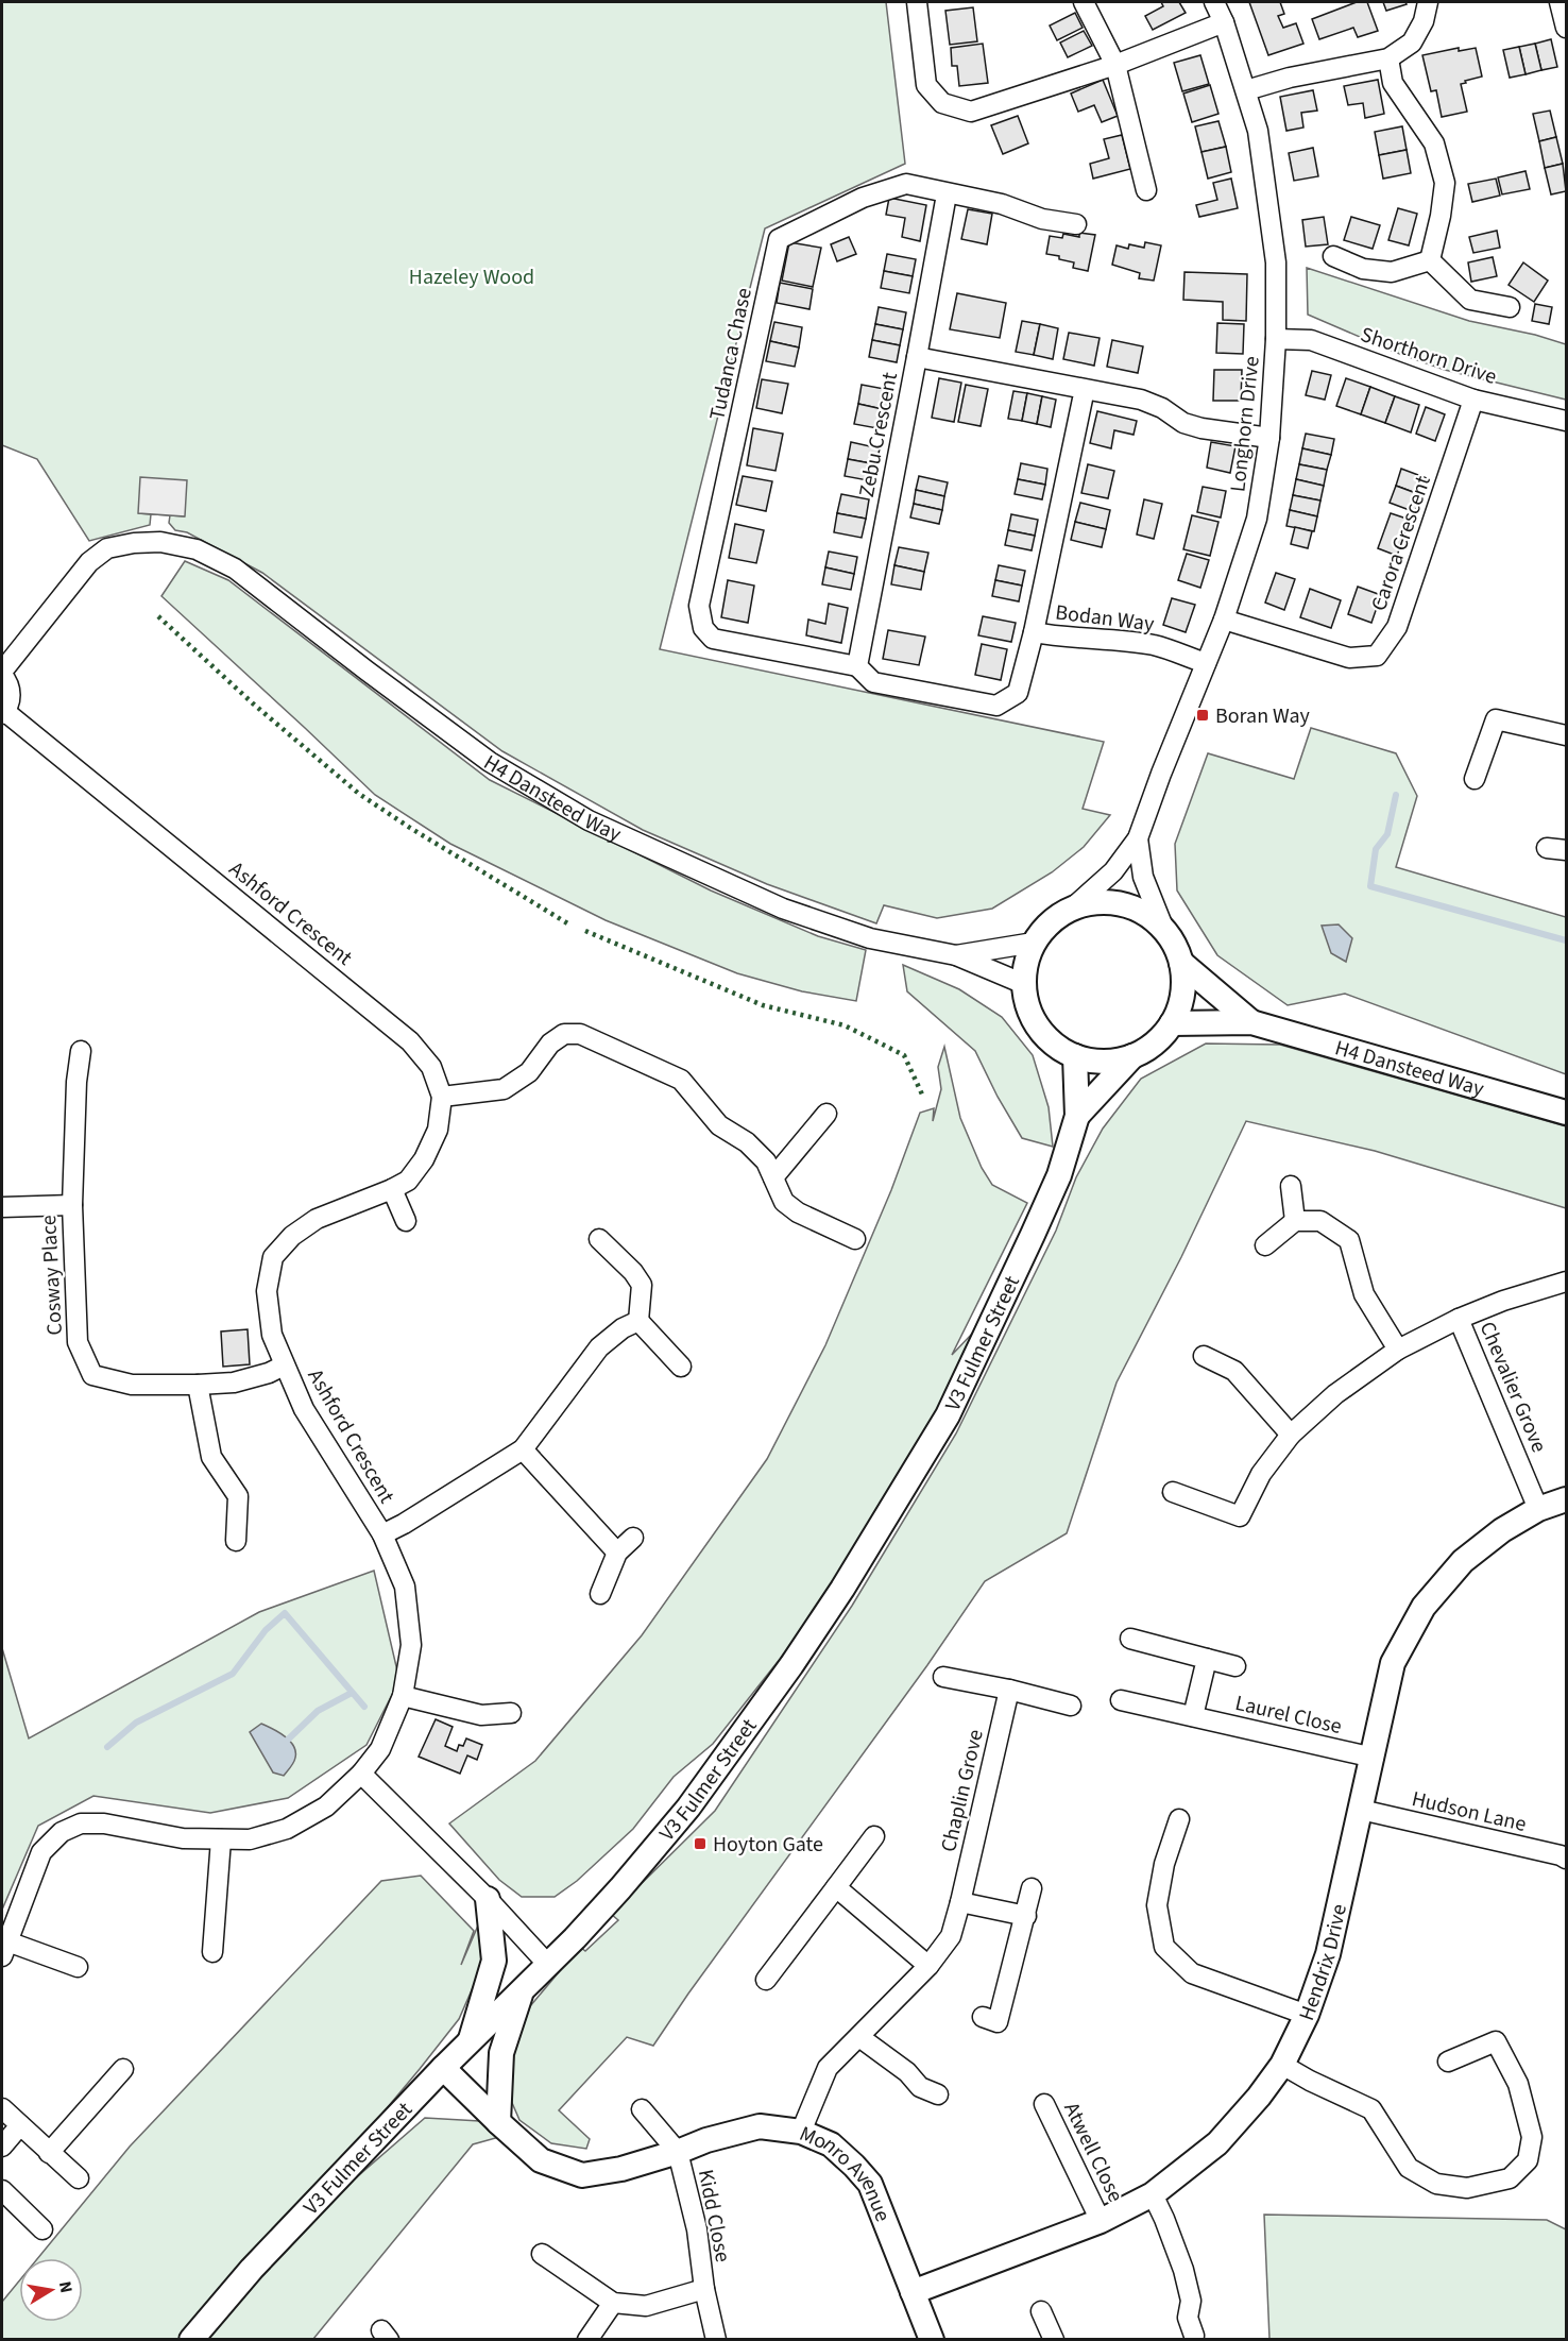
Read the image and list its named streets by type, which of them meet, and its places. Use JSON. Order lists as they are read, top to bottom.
{
  "streets": {
    "street": [
      "Tudanca Chase",
      "Shorthorn Drive",
      "Longhorn Drive",
      "Zebu Crescent",
      "Carora Crescent",
      "Bodan Way",
      "H4 Dansteed Way",
      "Ashford Crescent",
      "Cosway Place",
      "V3 Fulmer Street",
      "Chevalier Grove",
      "Laurel Close",
      "Chaplin Grove",
      "Hudson Lane",
      "Hendrix Drive",
      "Atwell Close",
      "Monro Avenue",
      "Kidd Close"
    ]
  },
  "crossings": [
    ["Tudanca Chase", "Zebu Crescent"],
    ["Shorthorn Drive", "Longhorn Drive"],
    ["Shorthorn Drive", "Carora Crescent"],
    ["Longhorn Drive", "Zebu Crescent"],
    ["Longhorn Drive", "Carora Crescent"],
    ["Longhorn Drive", "Bodan Way"],
    ["Longhorn Drive", "H4 Dansteed Way"],
    ["Longhorn Drive", "V3 Fulmer Street"],
    ["H4 Dansteed Way", "V3 Fulmer Street"],
    ["Ashford Crescent", "Cosway Place"],
    ["V3 Fulmer Street", "Monro Avenue"],
    ["Chevalier Grove", "Hendrix Drive"],
    ["Laurel Close", "Hendrix Drive"],
    ["Chaplin Grove", "Monro Avenue"],
    ["Hudson Lane", "Hendrix Drive"],
    ["Hendrix Drive", "Atwell Close"],
    ["Hendrix Drive", "Monro Avenue"],
    ["Monro Avenue", "Kidd Close"]
  ],
  "parks": ["Hazeley Wood"],
  "places": {
    "transit": ["Boran Way", "Hoyton Gate"]
  },
  "north": "right"
}
